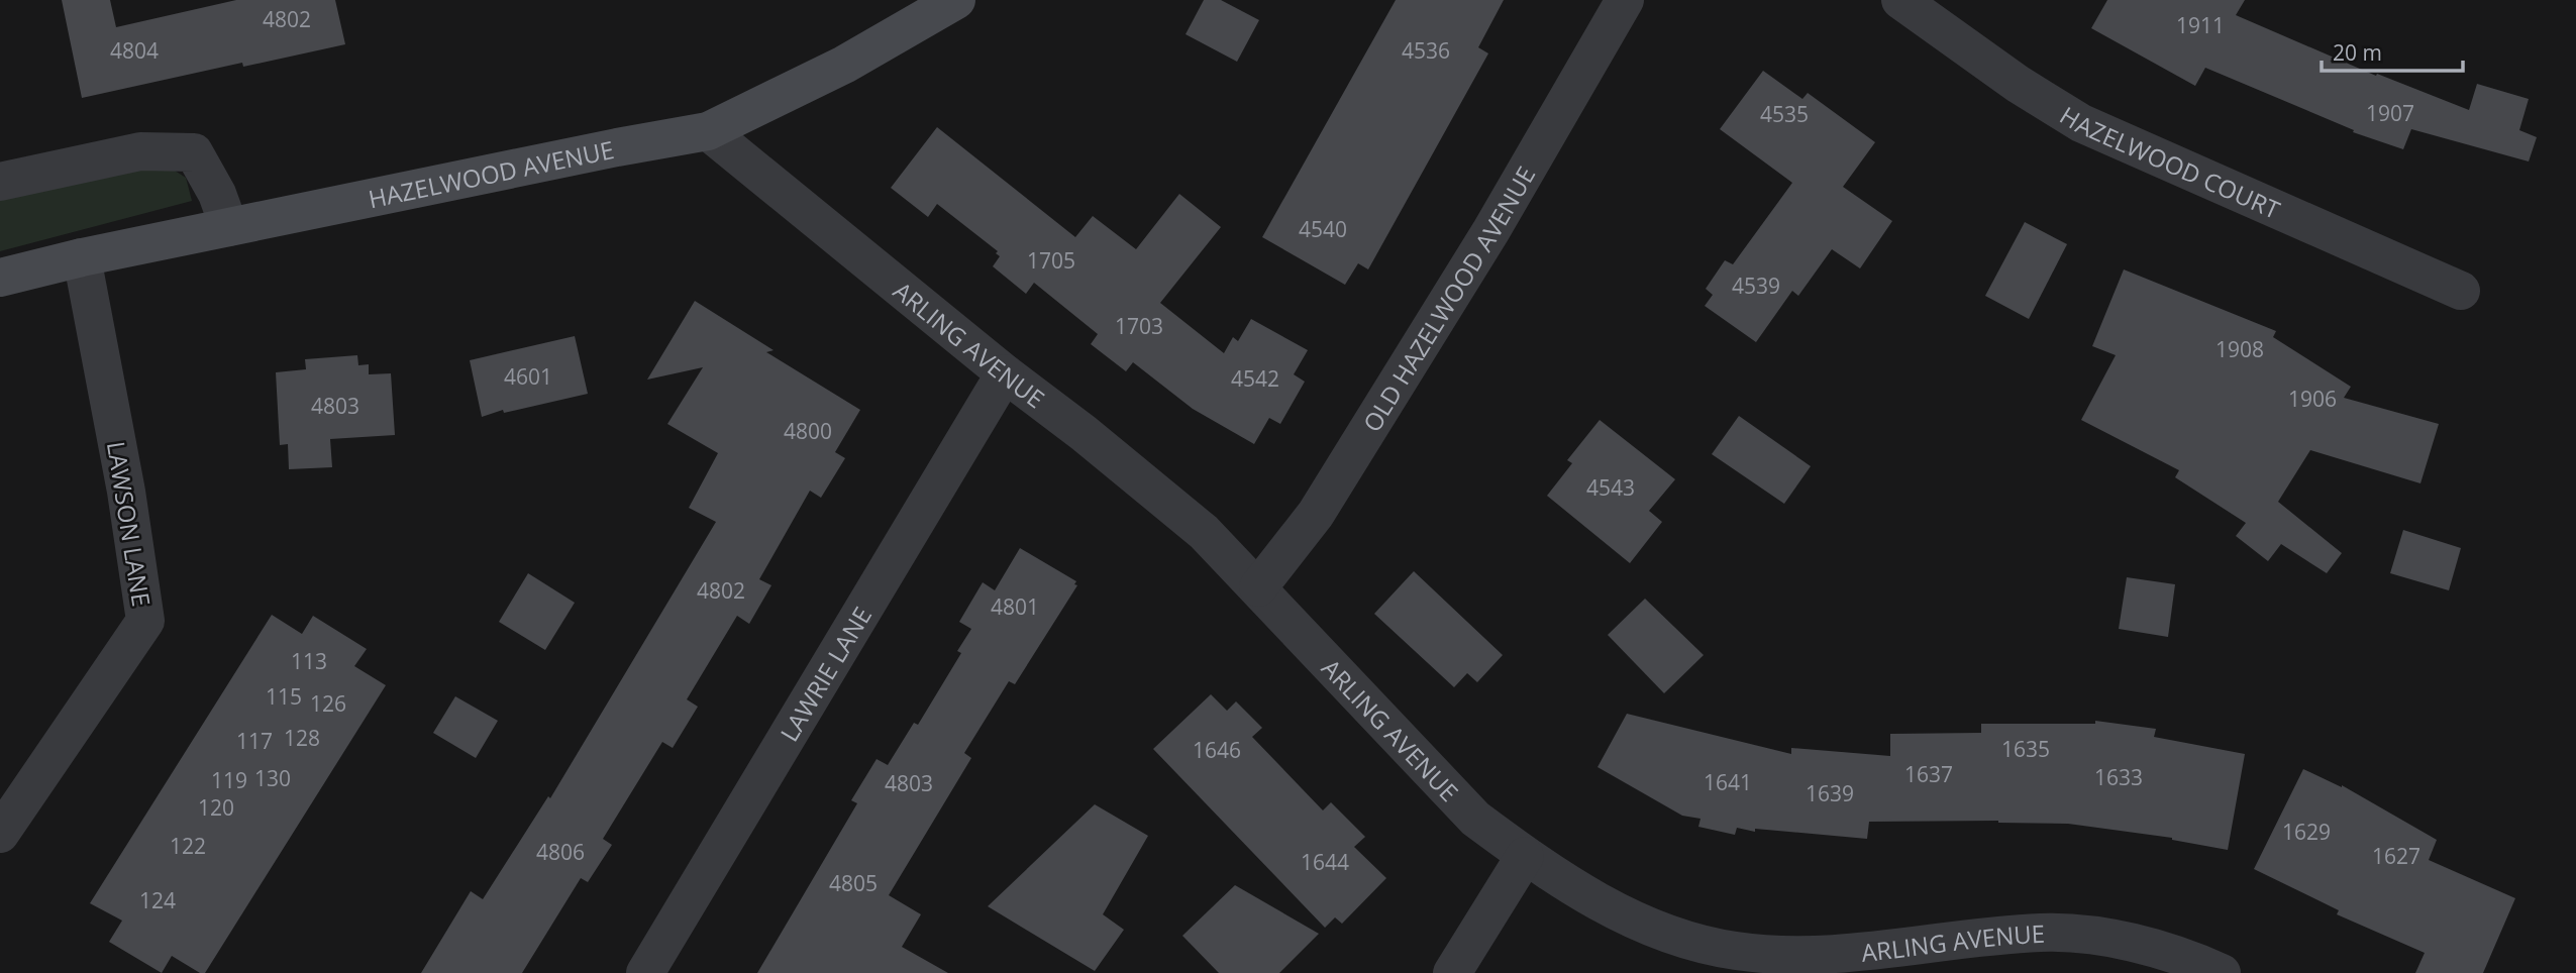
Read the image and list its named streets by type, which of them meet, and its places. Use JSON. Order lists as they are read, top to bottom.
{
  "streets": {
    "street": [
      "HAZELWOOD COURT",
      "HAZELWOOD AVENUE",
      "OLD HAZELWOOD AVENUE",
      "ARLING AVENUE",
      "LAWSON LANE",
      "LAWRIE LANE"
    ]
  },
  "crossings": [
    ["HAZELWOOD AVENUE", "ARLING AVENUE"],
    ["HAZELWOOD AVENUE", "LAWSON LANE"],
    ["OLD HAZELWOOD AVENUE", "ARLING AVENUE"],
    ["ARLING AVENUE", "LAWRIE LANE"]
  ],
  "house_numbers": [
    "4802",
    "1911",
    "4804",
    "4536",
    "1907",
    "4535",
    "4540",
    "1705",
    "4539",
    "1703",
    "1908",
    "4601",
    "4542",
    "1906",
    "4803",
    "4800",
    "4543",
    "4802",
    "4801",
    "113",
    "115",
    "126",
    "128",
    "117",
    "1635",
    "1646",
    "1637",
    "1633",
    "130",
    "119",
    "1641",
    "4803",
    "1639",
    "120",
    "1629",
    "122",
    "4806",
    "1627",
    "1644",
    "4805",
    "124"
  ],
  "scale_bar": "20 m"
}
